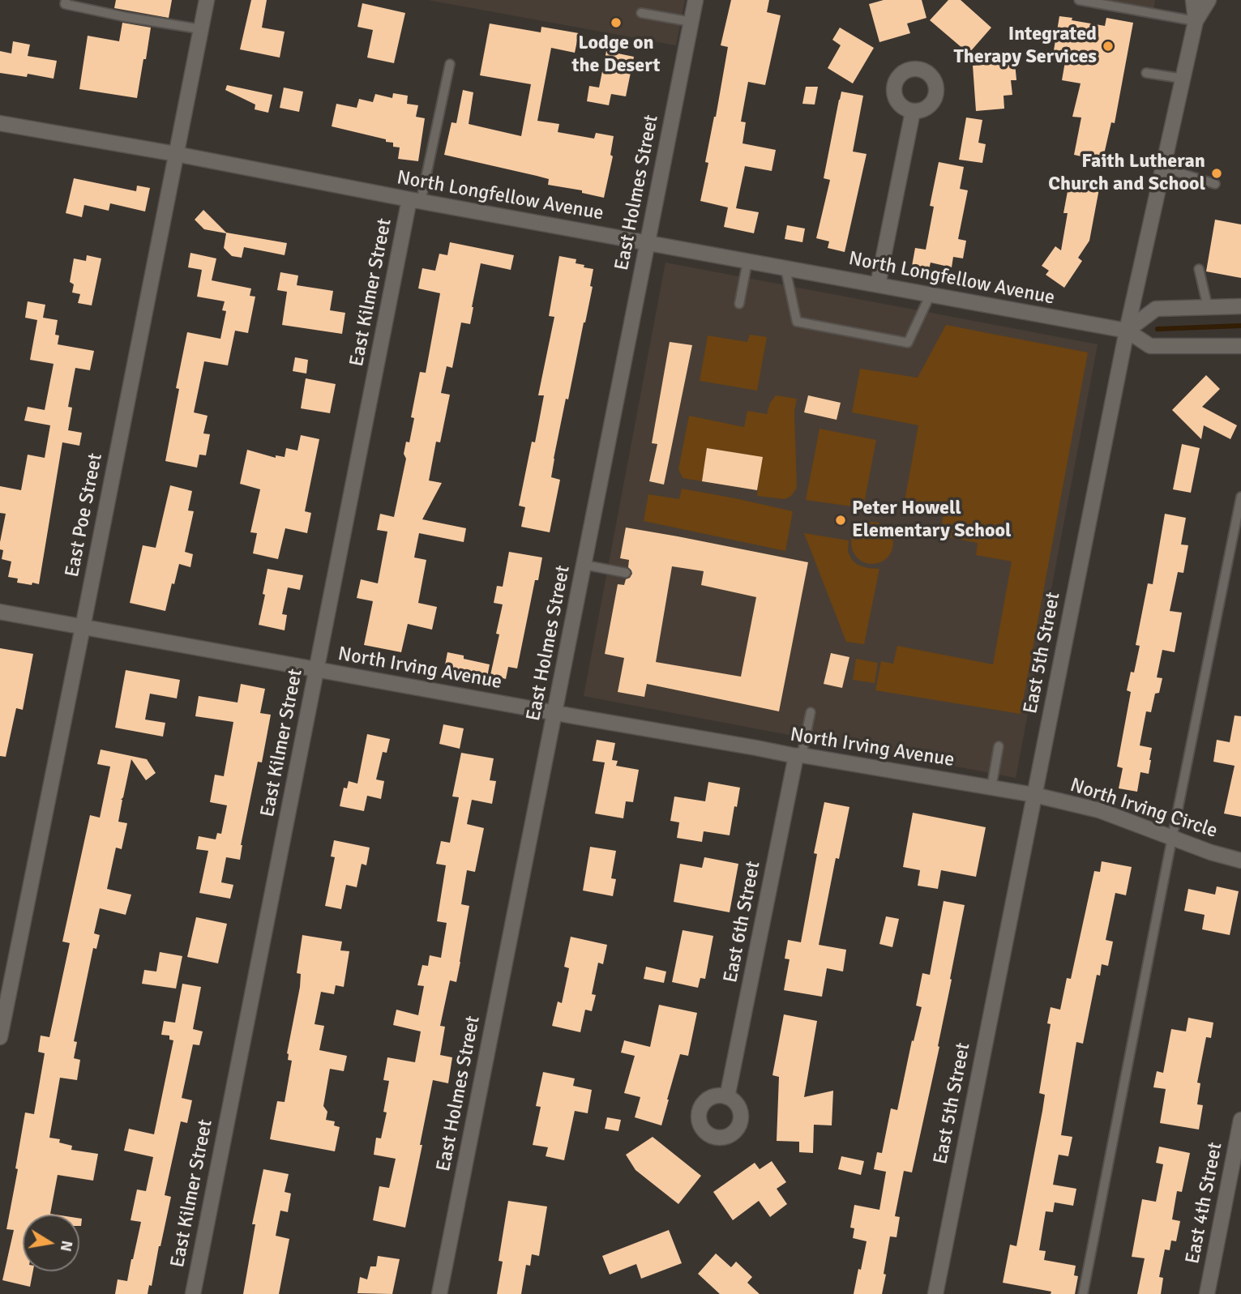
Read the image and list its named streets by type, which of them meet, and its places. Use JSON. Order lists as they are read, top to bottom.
{
  "streets": {
    "street": [
      "East Holmes Street",
      "North Longfellow Avenue",
      "East Kilmer Street",
      "East Poe Street",
      "East 5th Street",
      "North Irving Avenue",
      "North Irving Circle",
      "East 6th Street",
      "East 4th Street"
    ]
  },
  "crossings": [
    ["East Holmes Street", "North Longfellow Avenue"],
    ["East Holmes Street", "North Irving Avenue"],
    ["North Longfellow Avenue", "East Kilmer Street"],
    ["North Longfellow Avenue", "East Poe Street"],
    ["North Longfellow Avenue", "East 5th Street"],
    ["East Kilmer Street", "North Irving Avenue"],
    ["East Poe Street", "North Irving Avenue"],
    ["East 5th Street", "North Irving Avenue"],
    ["East 5th Street", "North Irving Circle"],
    ["North Irving Avenue", "North Irving Circle"],
    ["North Irving Avenue", "East 6th Street"]
  ],
  "places": [
    "Lodge on the Desert",
    "Integrated Therapy Services",
    "Faith Lutheran Church and School",
    "Peter Howell Elementary School"
  ],
  "north": "right"
}
